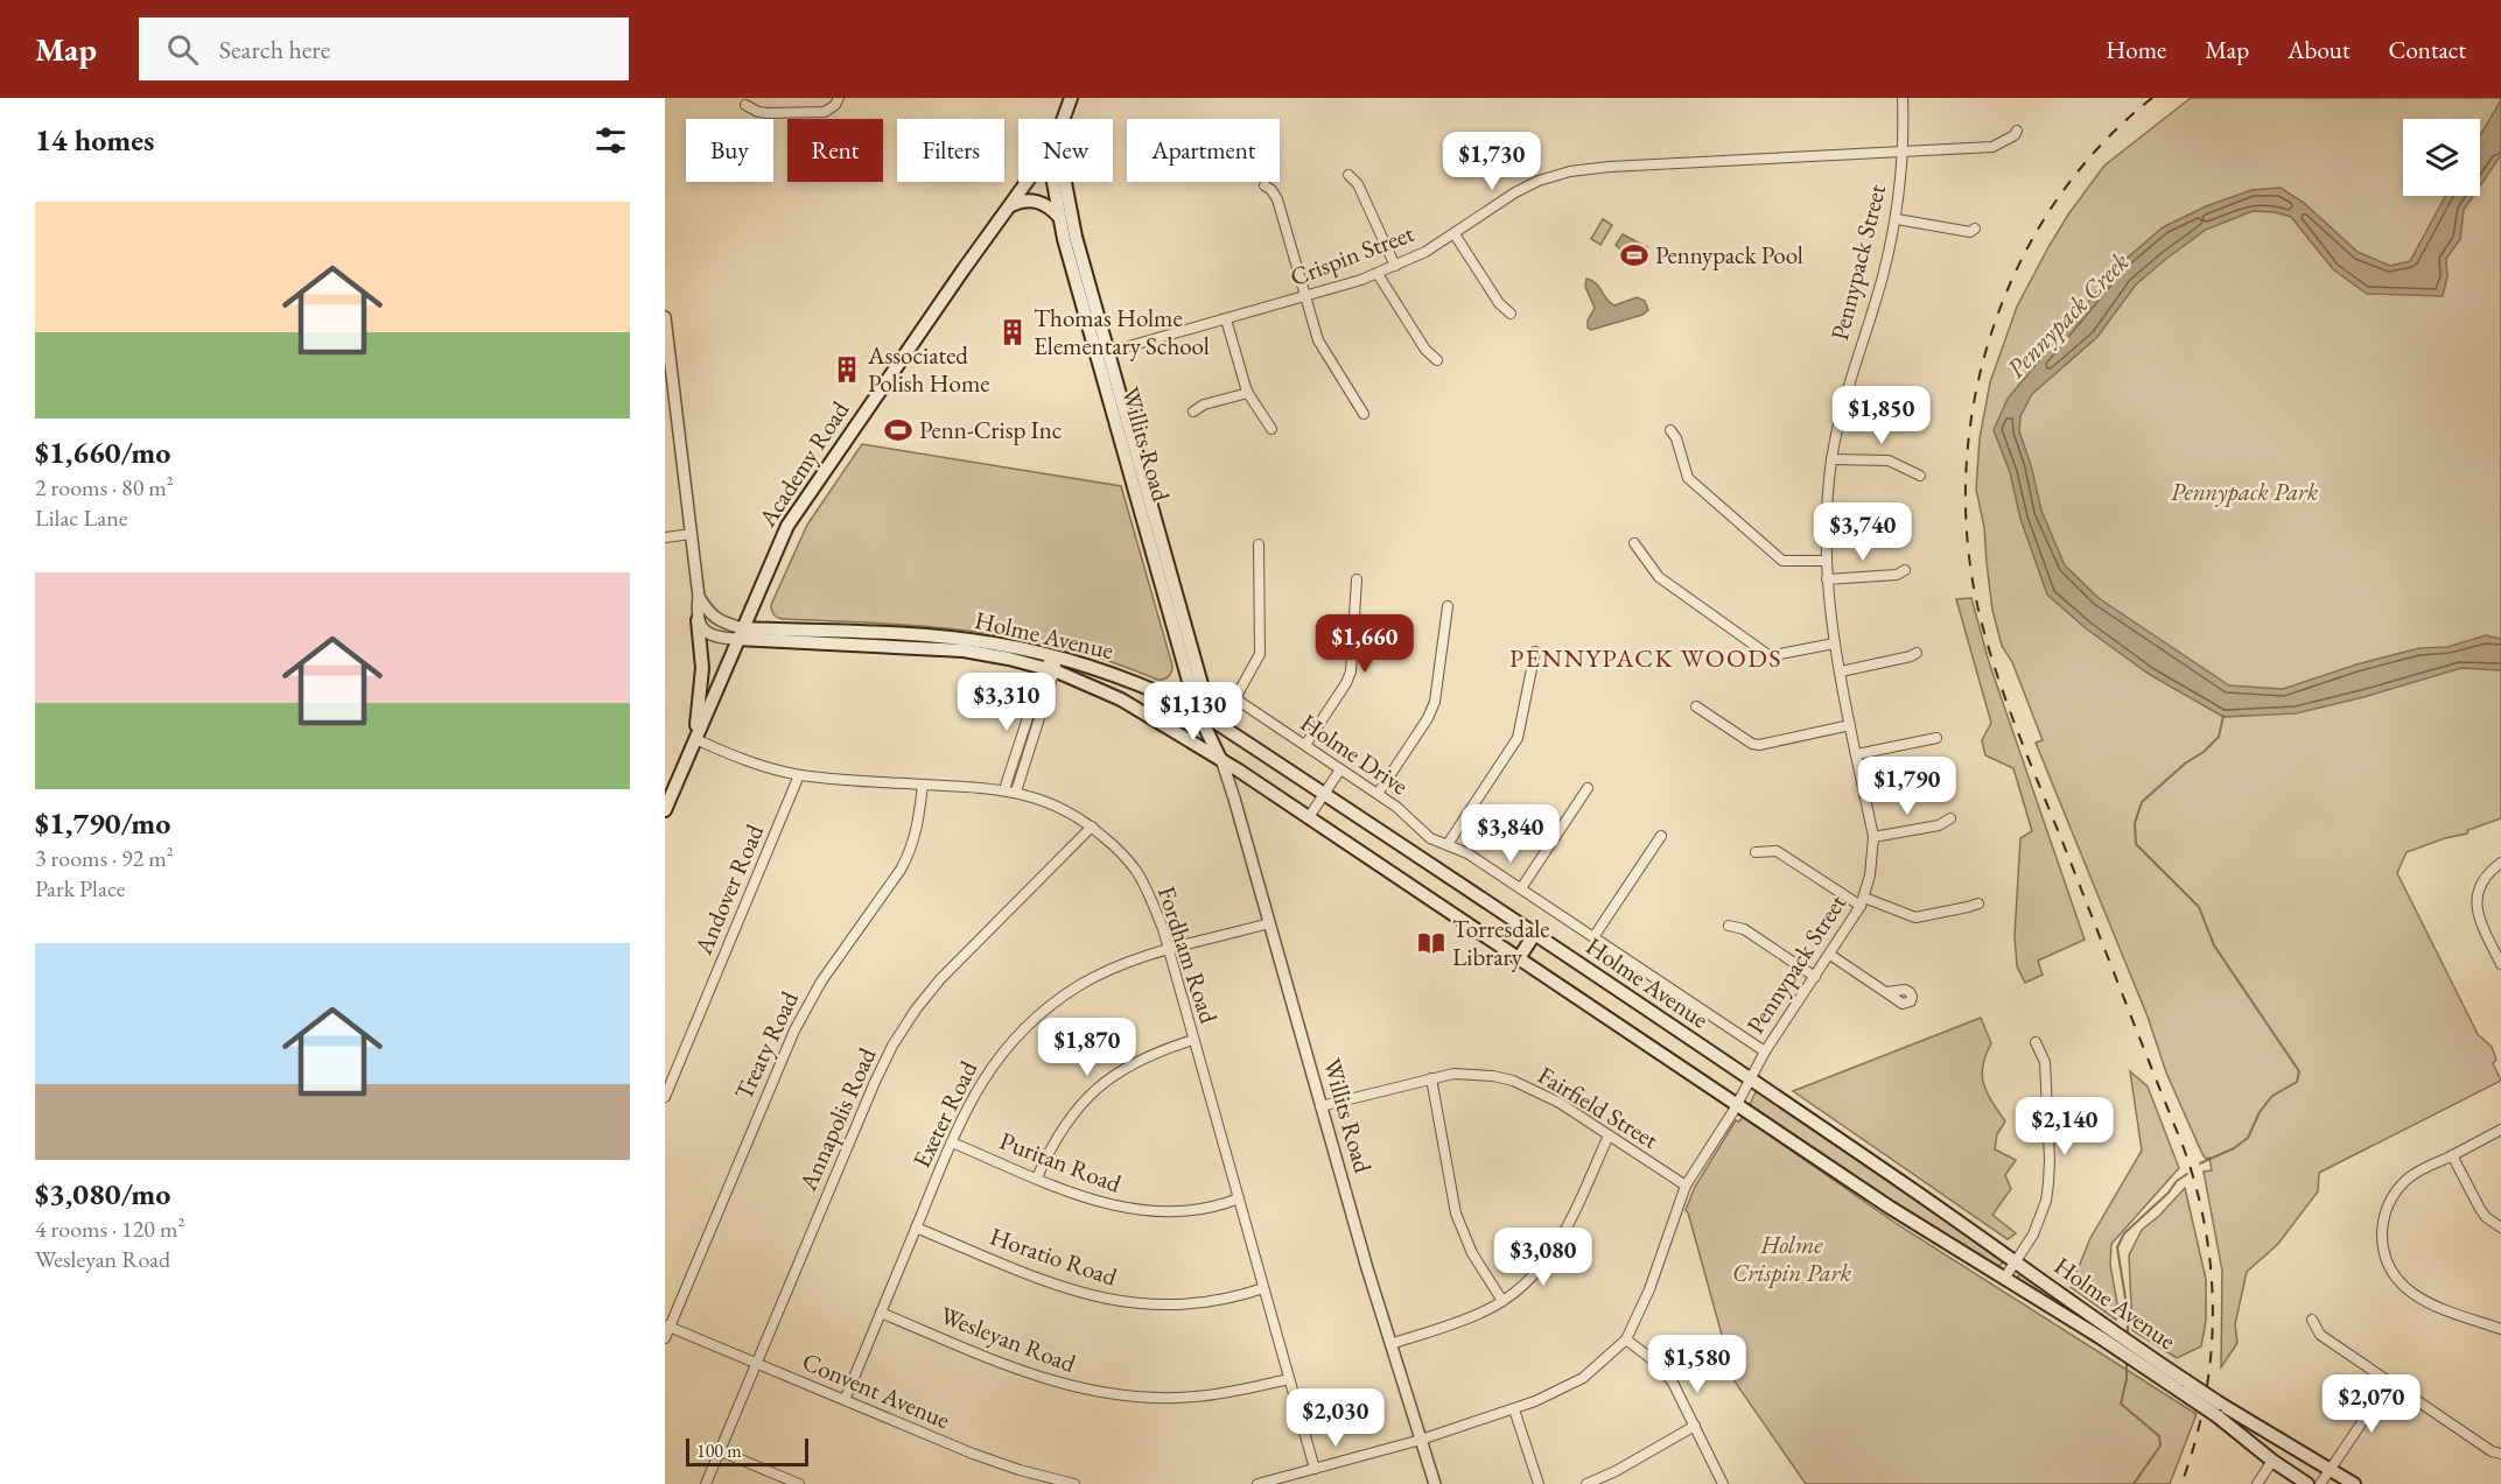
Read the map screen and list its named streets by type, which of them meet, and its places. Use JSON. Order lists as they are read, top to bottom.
{
  "streets": {
    "main road": ["Willits Road", "Academy Road", "Holme Avenue"],
    "street": [
      "Crispin Street",
      "Pennypack Street",
      "Holme Drive",
      "Andover Road",
      "Fordham Road",
      "Treaty Road",
      "Fairfield Street",
      "Exeter Road",
      "Annapolis Road",
      "Puritan Road",
      "Horatio Road",
      "Wesleyan Road",
      "Convent Avenue"
    ]
  },
  "crossings": [
    ["Crispin Street", "Pennypack Street"],
    ["Crispin Street", "Willits Road"],
    ["Pennypack Street", "Holme Avenue"],
    ["Pennypack Street", "Holme Drive"],
    ["Willits Road", "Holme Avenue"],
    ["Willits Road", "Fairfield Street"],
    ["Willits Road", "Exeter Road"],
    ["Academy Road", "Holme Avenue"],
    ["Academy Road", "Fordham Road"],
    ["Andover Road", "Fordham Road"],
    ["Fordham Road", "Treaty Road"],
    ["Fordham Road", "Exeter Road"],
    ["Fordham Road", "Annapolis Road"],
    ["Fordham Road", "Puritan Road"],
    ["Fordham Road", "Horatio Road"],
    ["Fordham Road", "Wesleyan Road"],
    ["Treaty Road", "Convent Avenue"],
    ["Exeter Road", "Puritan Road"],
    ["Exeter Road", "Horatio Road"],
    ["Exeter Road", "Wesleyan Road"],
    ["Exeter Road", "Convent Avenue"],
    ["Annapolis Road", "Convent Avenue"]
  ],
  "districts": ["PENNYPACK WOODS"],
  "water": ["Pennypack Creek"],
  "parks": ["Pennypack Park", "Holme Crispin Park"],
  "places": {
    "sports": ["Pennypack Pool", "Penn-Crisp Inc"],
    "building": ["Thomas Holme Elementary School", "Associated Polish Home"],
    "library": ["Torresdale Library"]
  },
  "scale_bar": "100 m",
  "page": {
    "header": "Map",
    "search": "Search here",
    "nav": [
      "Home",
      "Map",
      "About",
      "Contact"
    ],
    "heading": "14 homes",
    "chip": [
      "Buy",
      "Rent",
      "Filters",
      "New",
      "Apartment"
    ],
    "price": [
      "$1,730",
      "$1,850",
      "$3,740",
      "$1,660",
      "$3,310",
      "$1,130",
      "$1,790",
      "$3,840",
      "$1,870",
      "$2,140",
      "$3,080",
      "$1,580",
      "$2,070",
      "$2,030"
    ],
    "list": [
      {
        "name": "$1,660/mo",
        "note": "2 rooms · 80 m² · Lilac Lane"
      },
      {
        "name": "$1,790/mo",
        "note": "3 rooms · 92 m² · Park Place"
      },
      {
        "name": "$3,080/mo",
        "note": "4 rooms · 120 m² · Wesleyan Road"
      }
    ],
    "scale": "100 m"
  }
}
